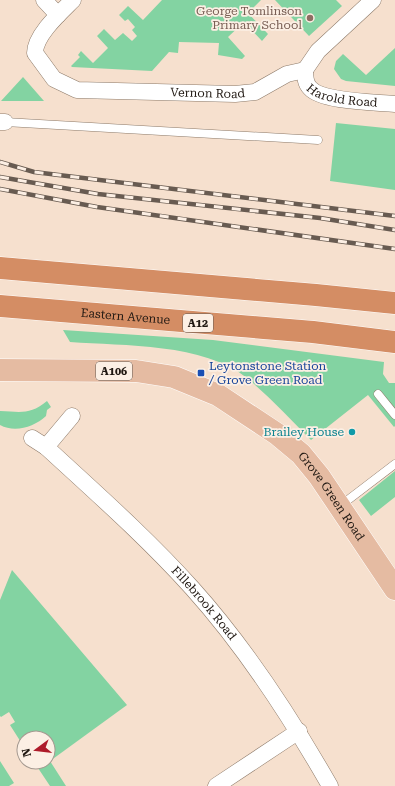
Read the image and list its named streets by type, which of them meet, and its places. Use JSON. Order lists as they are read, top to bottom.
{
  "streets": {
    "highway": ["Eastern Avenue", "A12"],
    "main road": ["A106", "Grove Green Road"],
    "street": ["Vernon Road", "Harold Road", "Fillebrook Road"]
  },
  "crossings": [
    ["Vernon Road", "Harold Road"]
  ],
  "places": {
    "other": ["George Tomlinson Primary School", "Brailey House"],
    "transit": ["Leytonstone Station / Grove Green Road"]
  },
  "north": "left"
}
